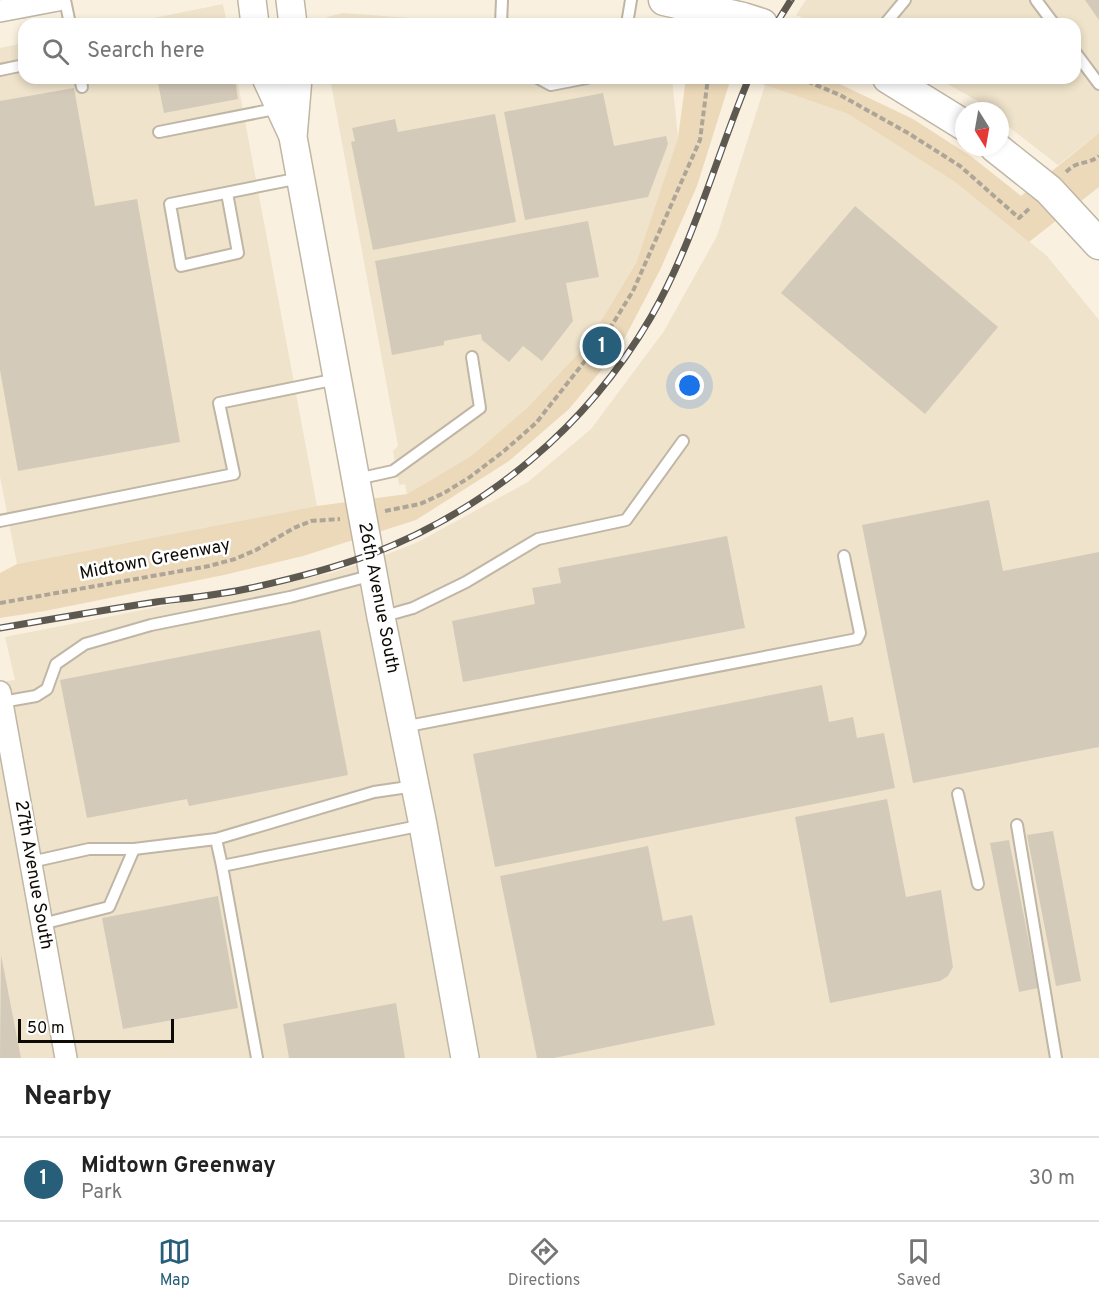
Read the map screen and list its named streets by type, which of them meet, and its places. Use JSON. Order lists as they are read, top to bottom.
{
  "streets": {
    "street": ["26th Avenue South", "27th Avenue South"],
    "path": ["Midtown Greenway"]
  },
  "crossings": [
    ["Midtown Greenway", "26th Avenue South"]
  ],
  "scale_bar": "50 m",
  "north": "bottom",
  "page": {
    "search": "Search here",
    "pins": "1",
    "scale": "50 m",
    "heading": "Nearby",
    "list": [
      {
        "mark": "1",
        "name": "Midtown Greenway",
        "note": "Park",
        "value": "30 m"
      }
    ],
    "nav": ["Map", "Directions", "Saved"]
  }
}
